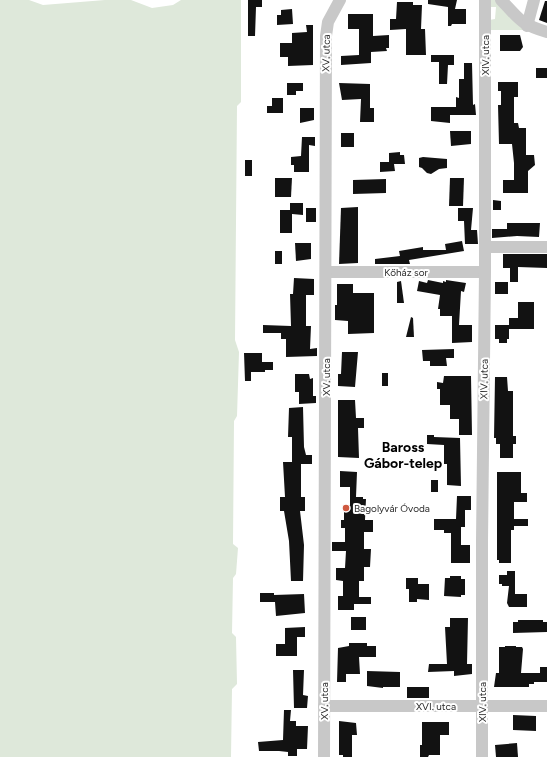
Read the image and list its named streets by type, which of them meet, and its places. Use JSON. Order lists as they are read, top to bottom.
{
  "streets": {
    "street": [
      "XV. utca",
      "XIV. utca",
      "Kőház sor",
      "XVI. utca"
    ]
  },
  "crossings": [
    ["XV. utca", "Kőház sor"],
    ["XV. utca", "XVI. utca"],
    ["XIV. utca", "Kőház sor"],
    ["XIV. utca", "XVI. utca"]
  ],
  "districts": ["Baross Gábor-telep"],
  "places": ["Bagolyvár Óvoda"]
}
